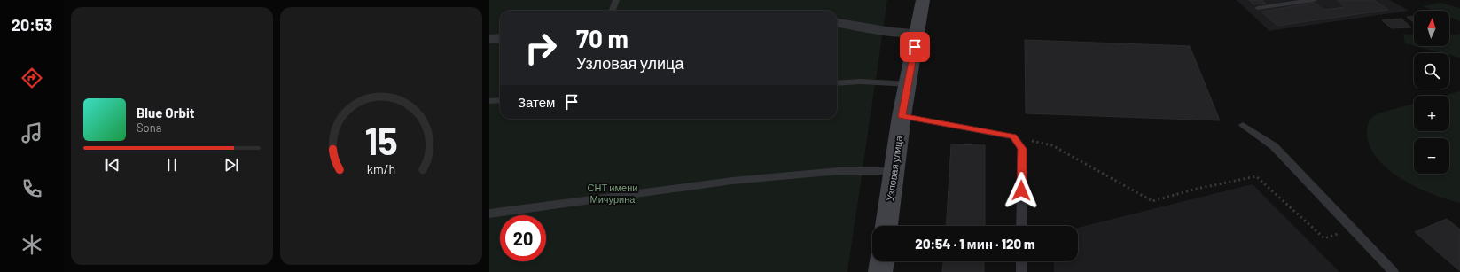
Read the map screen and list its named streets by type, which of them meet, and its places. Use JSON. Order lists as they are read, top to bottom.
{
  "streets": {
    "street": ["Узловая улица"]
  },
  "parks": ["СНТ имени Мичурина"],
  "north": "top",
  "page": {
    "tabs": "20:53",
    "map_buttons": ["+", "−"],
    "turn": ["70 m", "Узловая улица"],
    "then": "Затем",
    "song": ["Blue Orbit", "Sona"],
    "limit": "20",
    "trip": "20:54 · 1 мин · 120 m",
    "gauge": ["15", "km/h"]
  }
}
